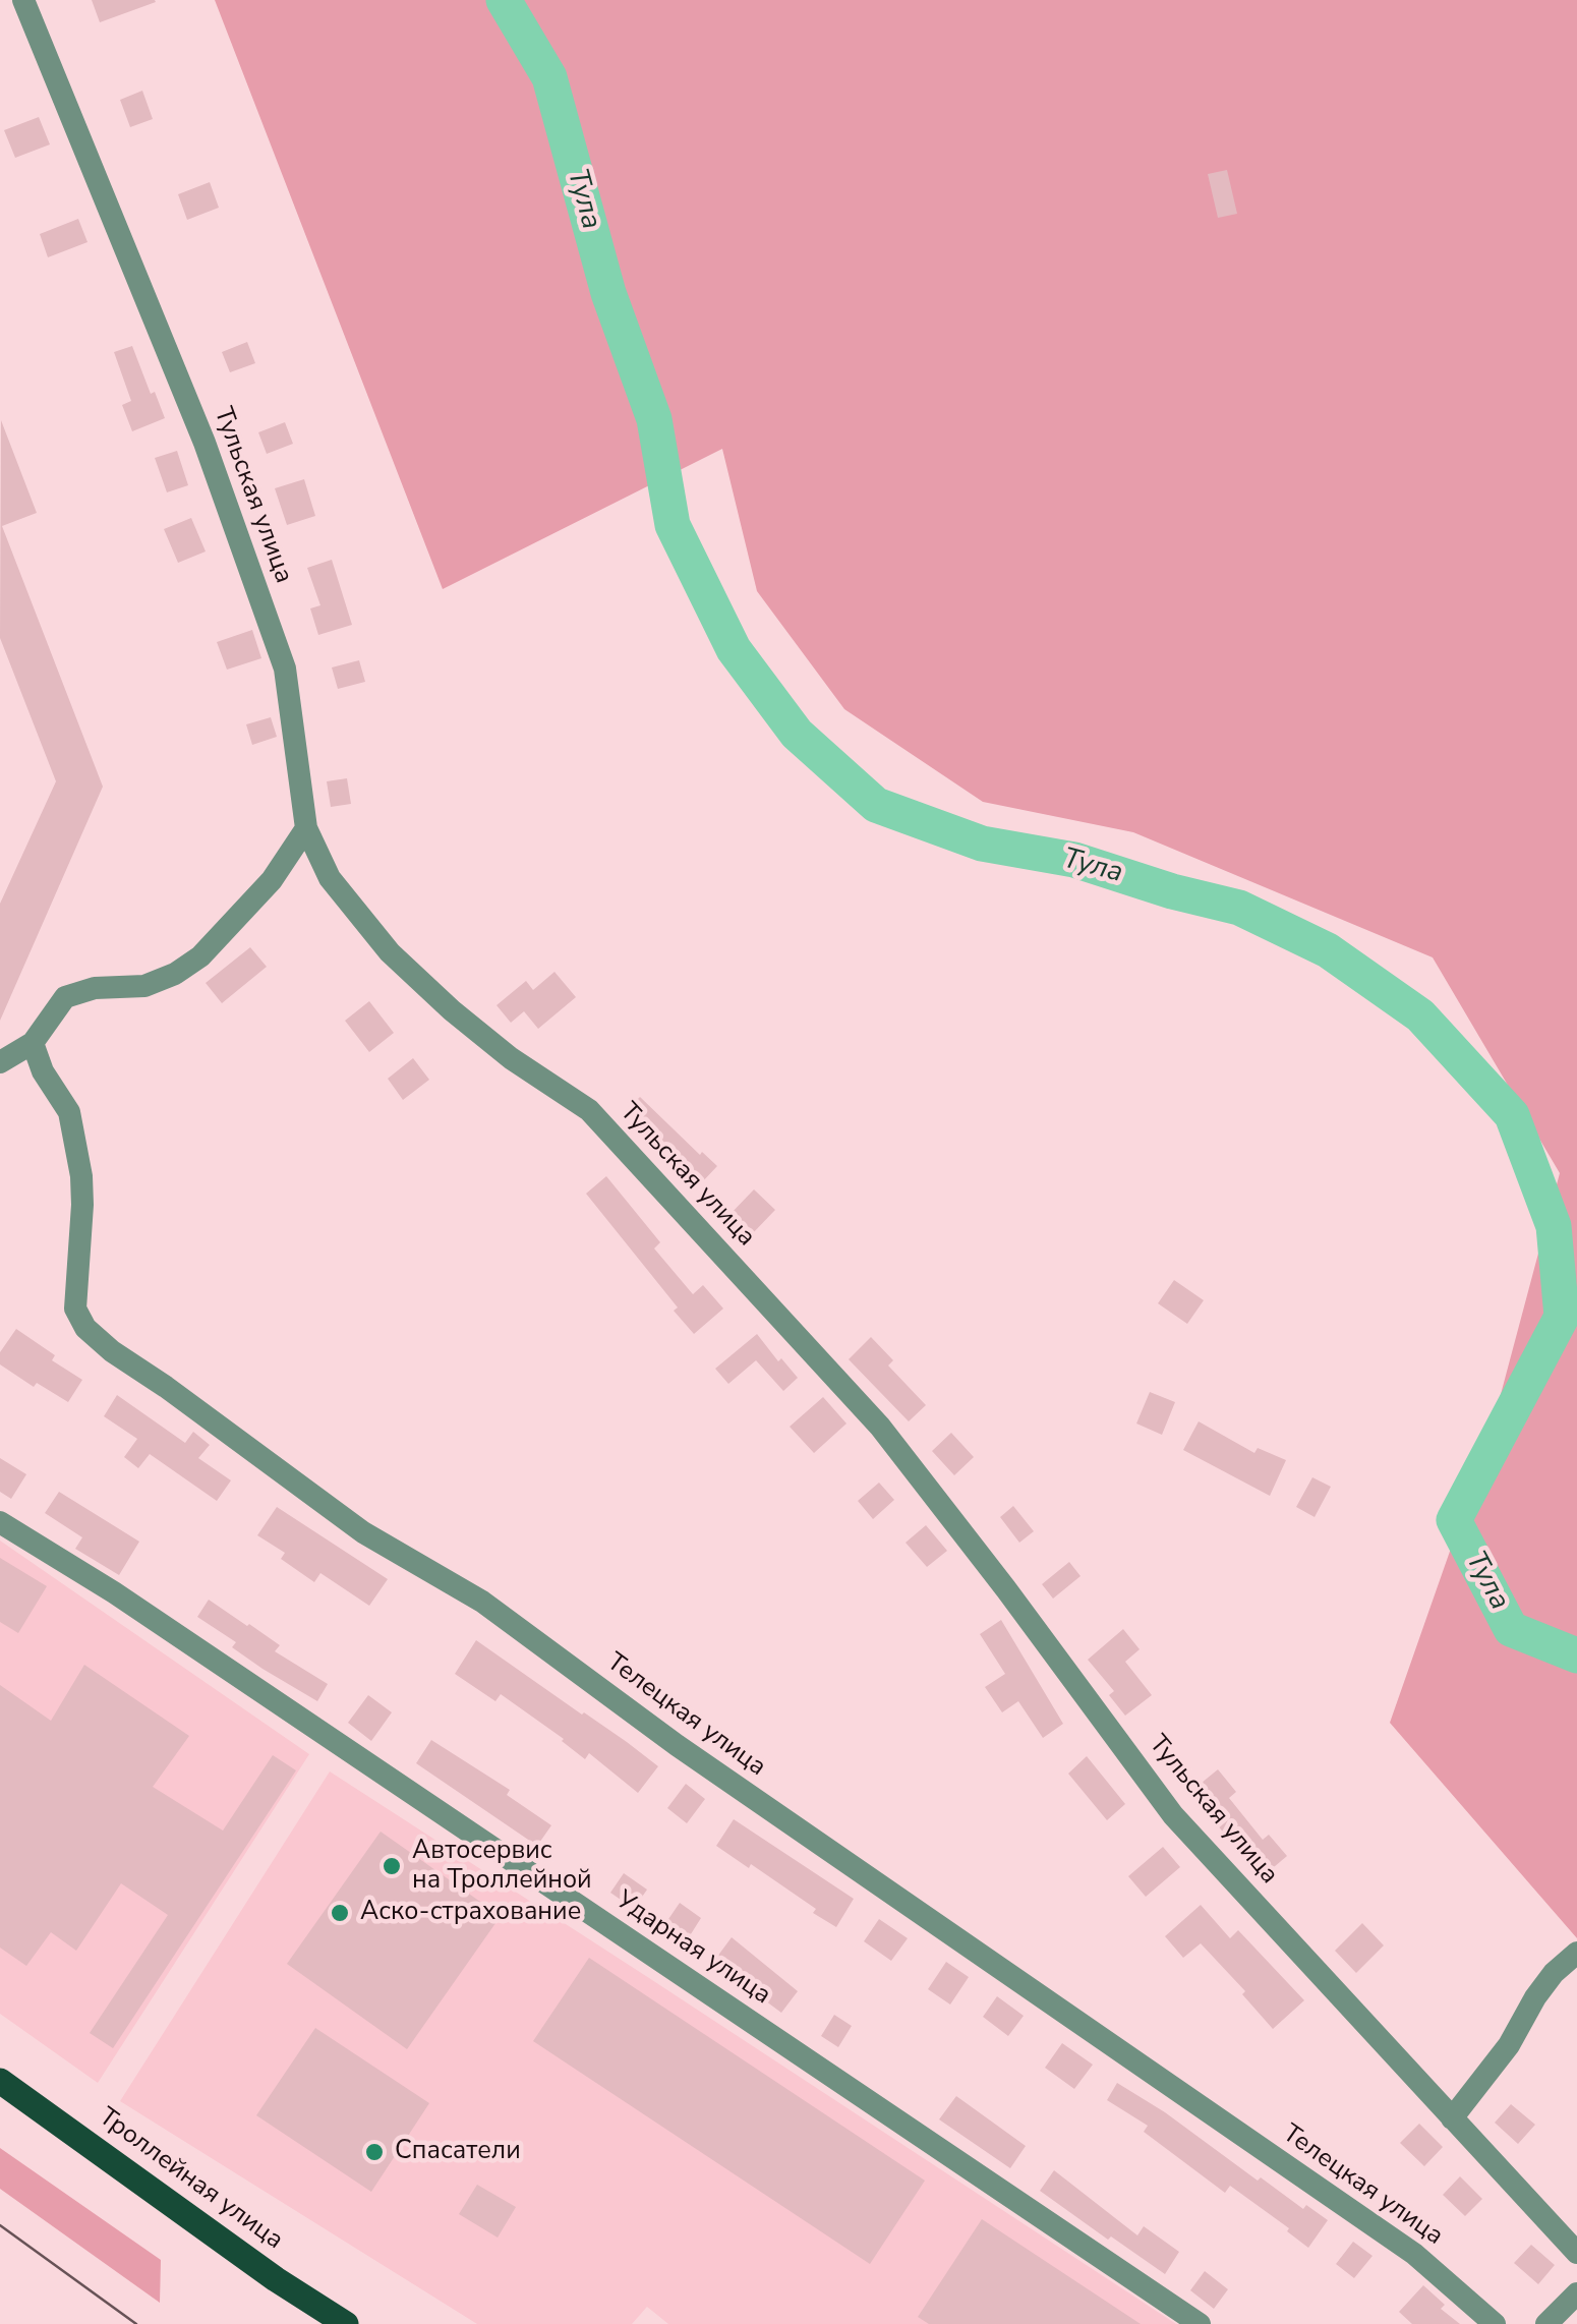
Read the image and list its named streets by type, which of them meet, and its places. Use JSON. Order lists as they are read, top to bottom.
{
  "streets": {
    "main road": ["Троллейная улица"],
    "street": ["Тульская улица", "Телецкая улица", "Ударная улица"]
  },
  "water": ["Тула"],
  "places": ["Автосервис на Троллейной", "Аско-страхование", "Спасатели"]
}
